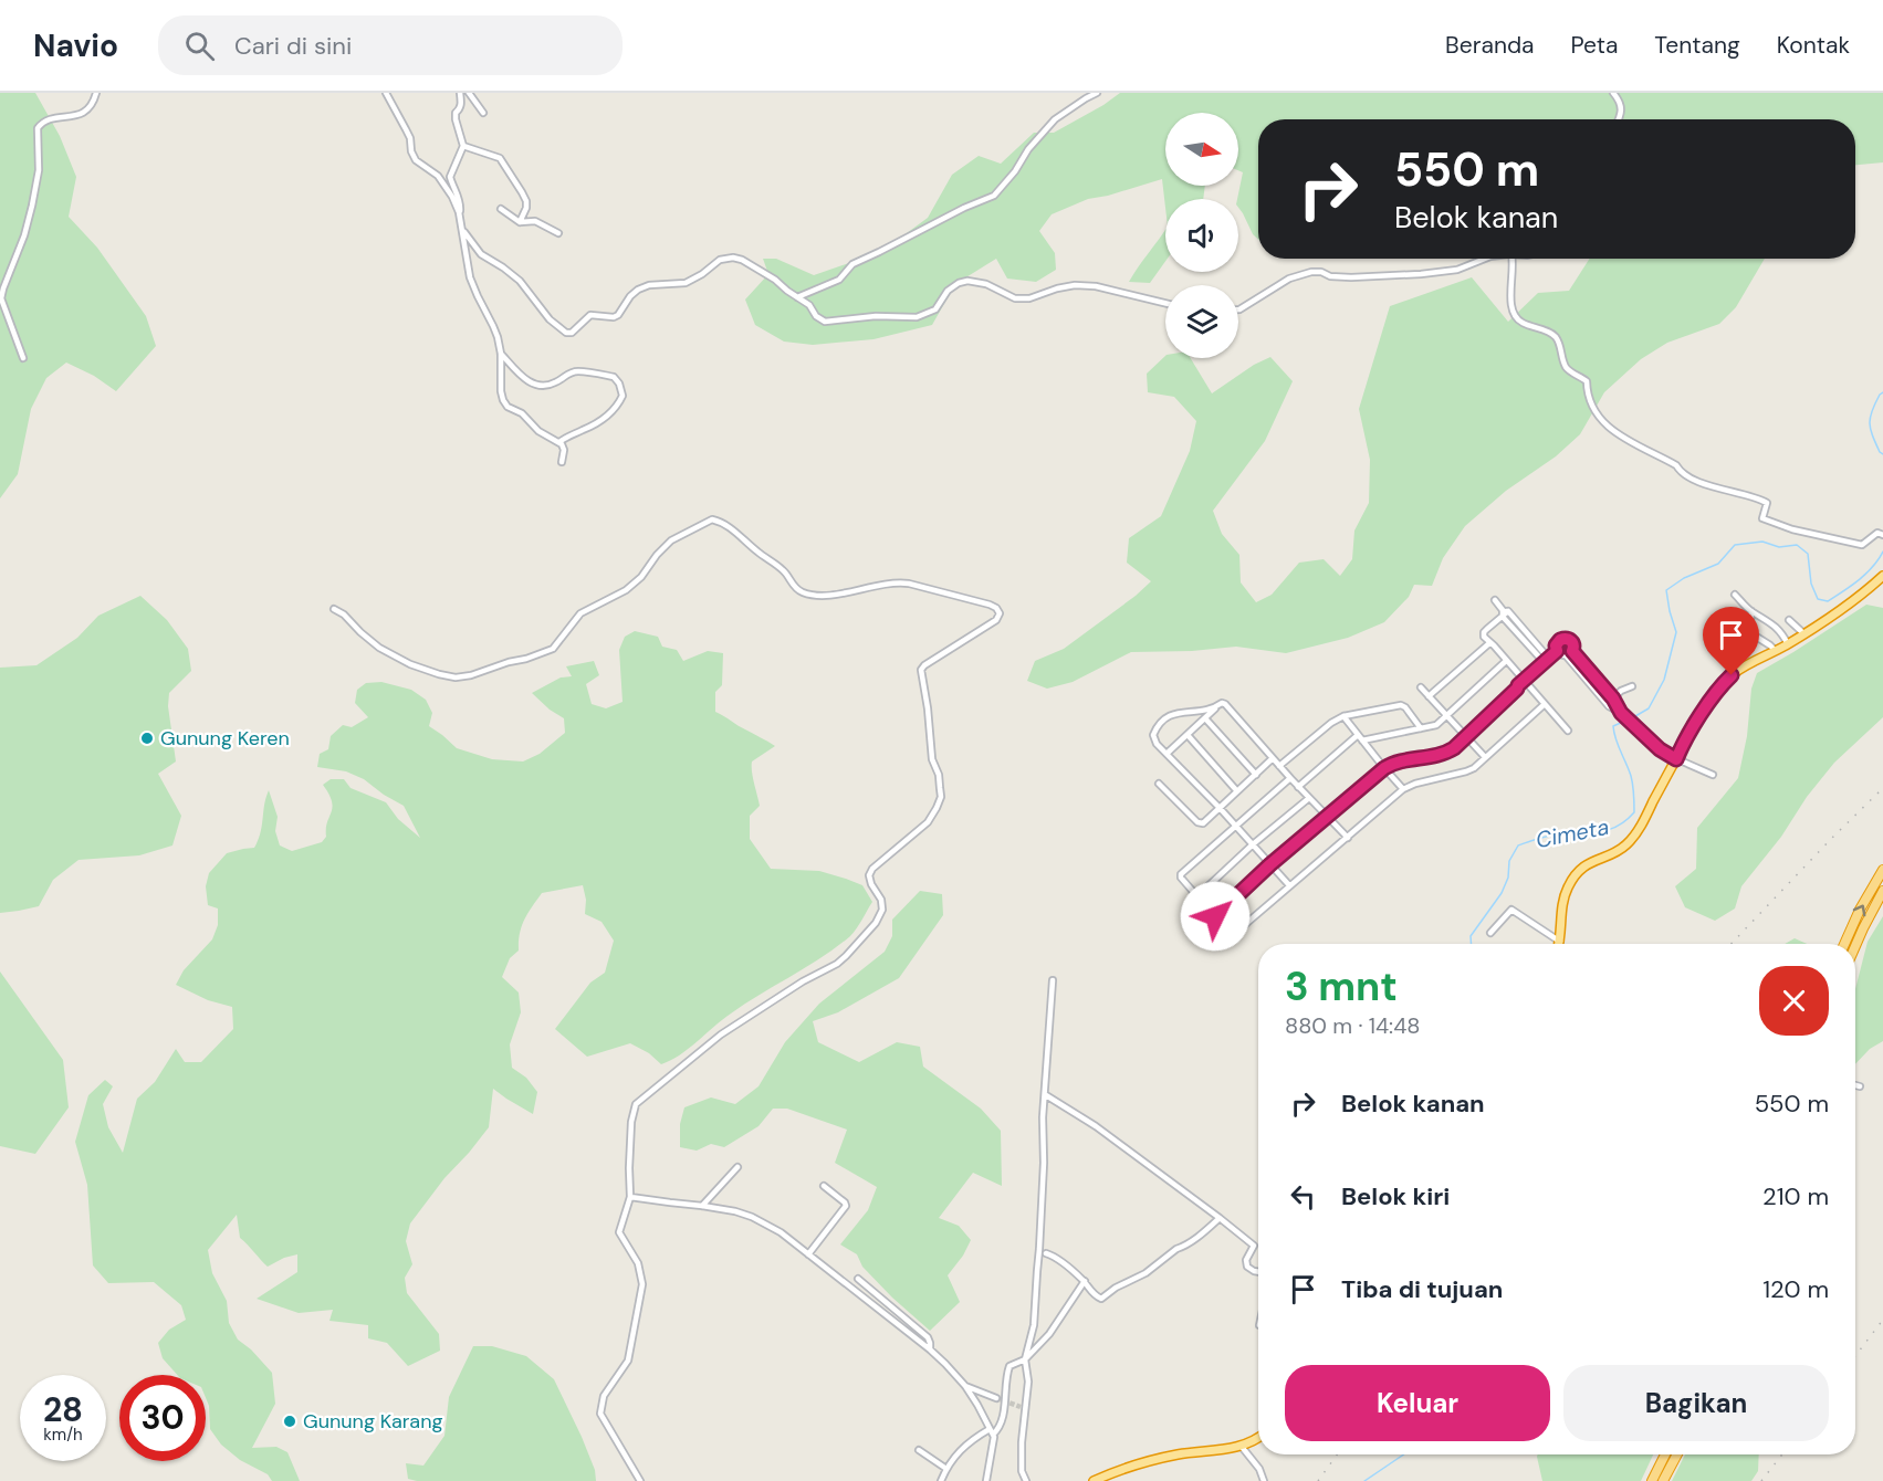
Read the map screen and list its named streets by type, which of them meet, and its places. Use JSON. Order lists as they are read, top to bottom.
{
  "water": ["Cimeta"],
  "places": ["Gunung Keren", "Gunung Karang"],
  "north": "right",
  "page": {
    "header": "Navio",
    "search": "Cari di sini",
    "nav": [
      "Beranda",
      "Peta",
      "Tentang",
      "Kontak"
    ],
    "turn": ["550 m", "Belok kanan"],
    "heading": ["3 mnt", "880 m · 14:48"],
    "list": [
      {
        "name": "Belok kanan",
        "value": "550 m"
      },
      {
        "name": "Belok kiri",
        "value": "210 m"
      },
      {
        "name": "Tiba di tujuan",
        "value": "120 m"
      }
    ],
    "buttons": ["Keluar", "Bagikan"],
    "speed": "28 km/h",
    "limit": "30"
  }
}
